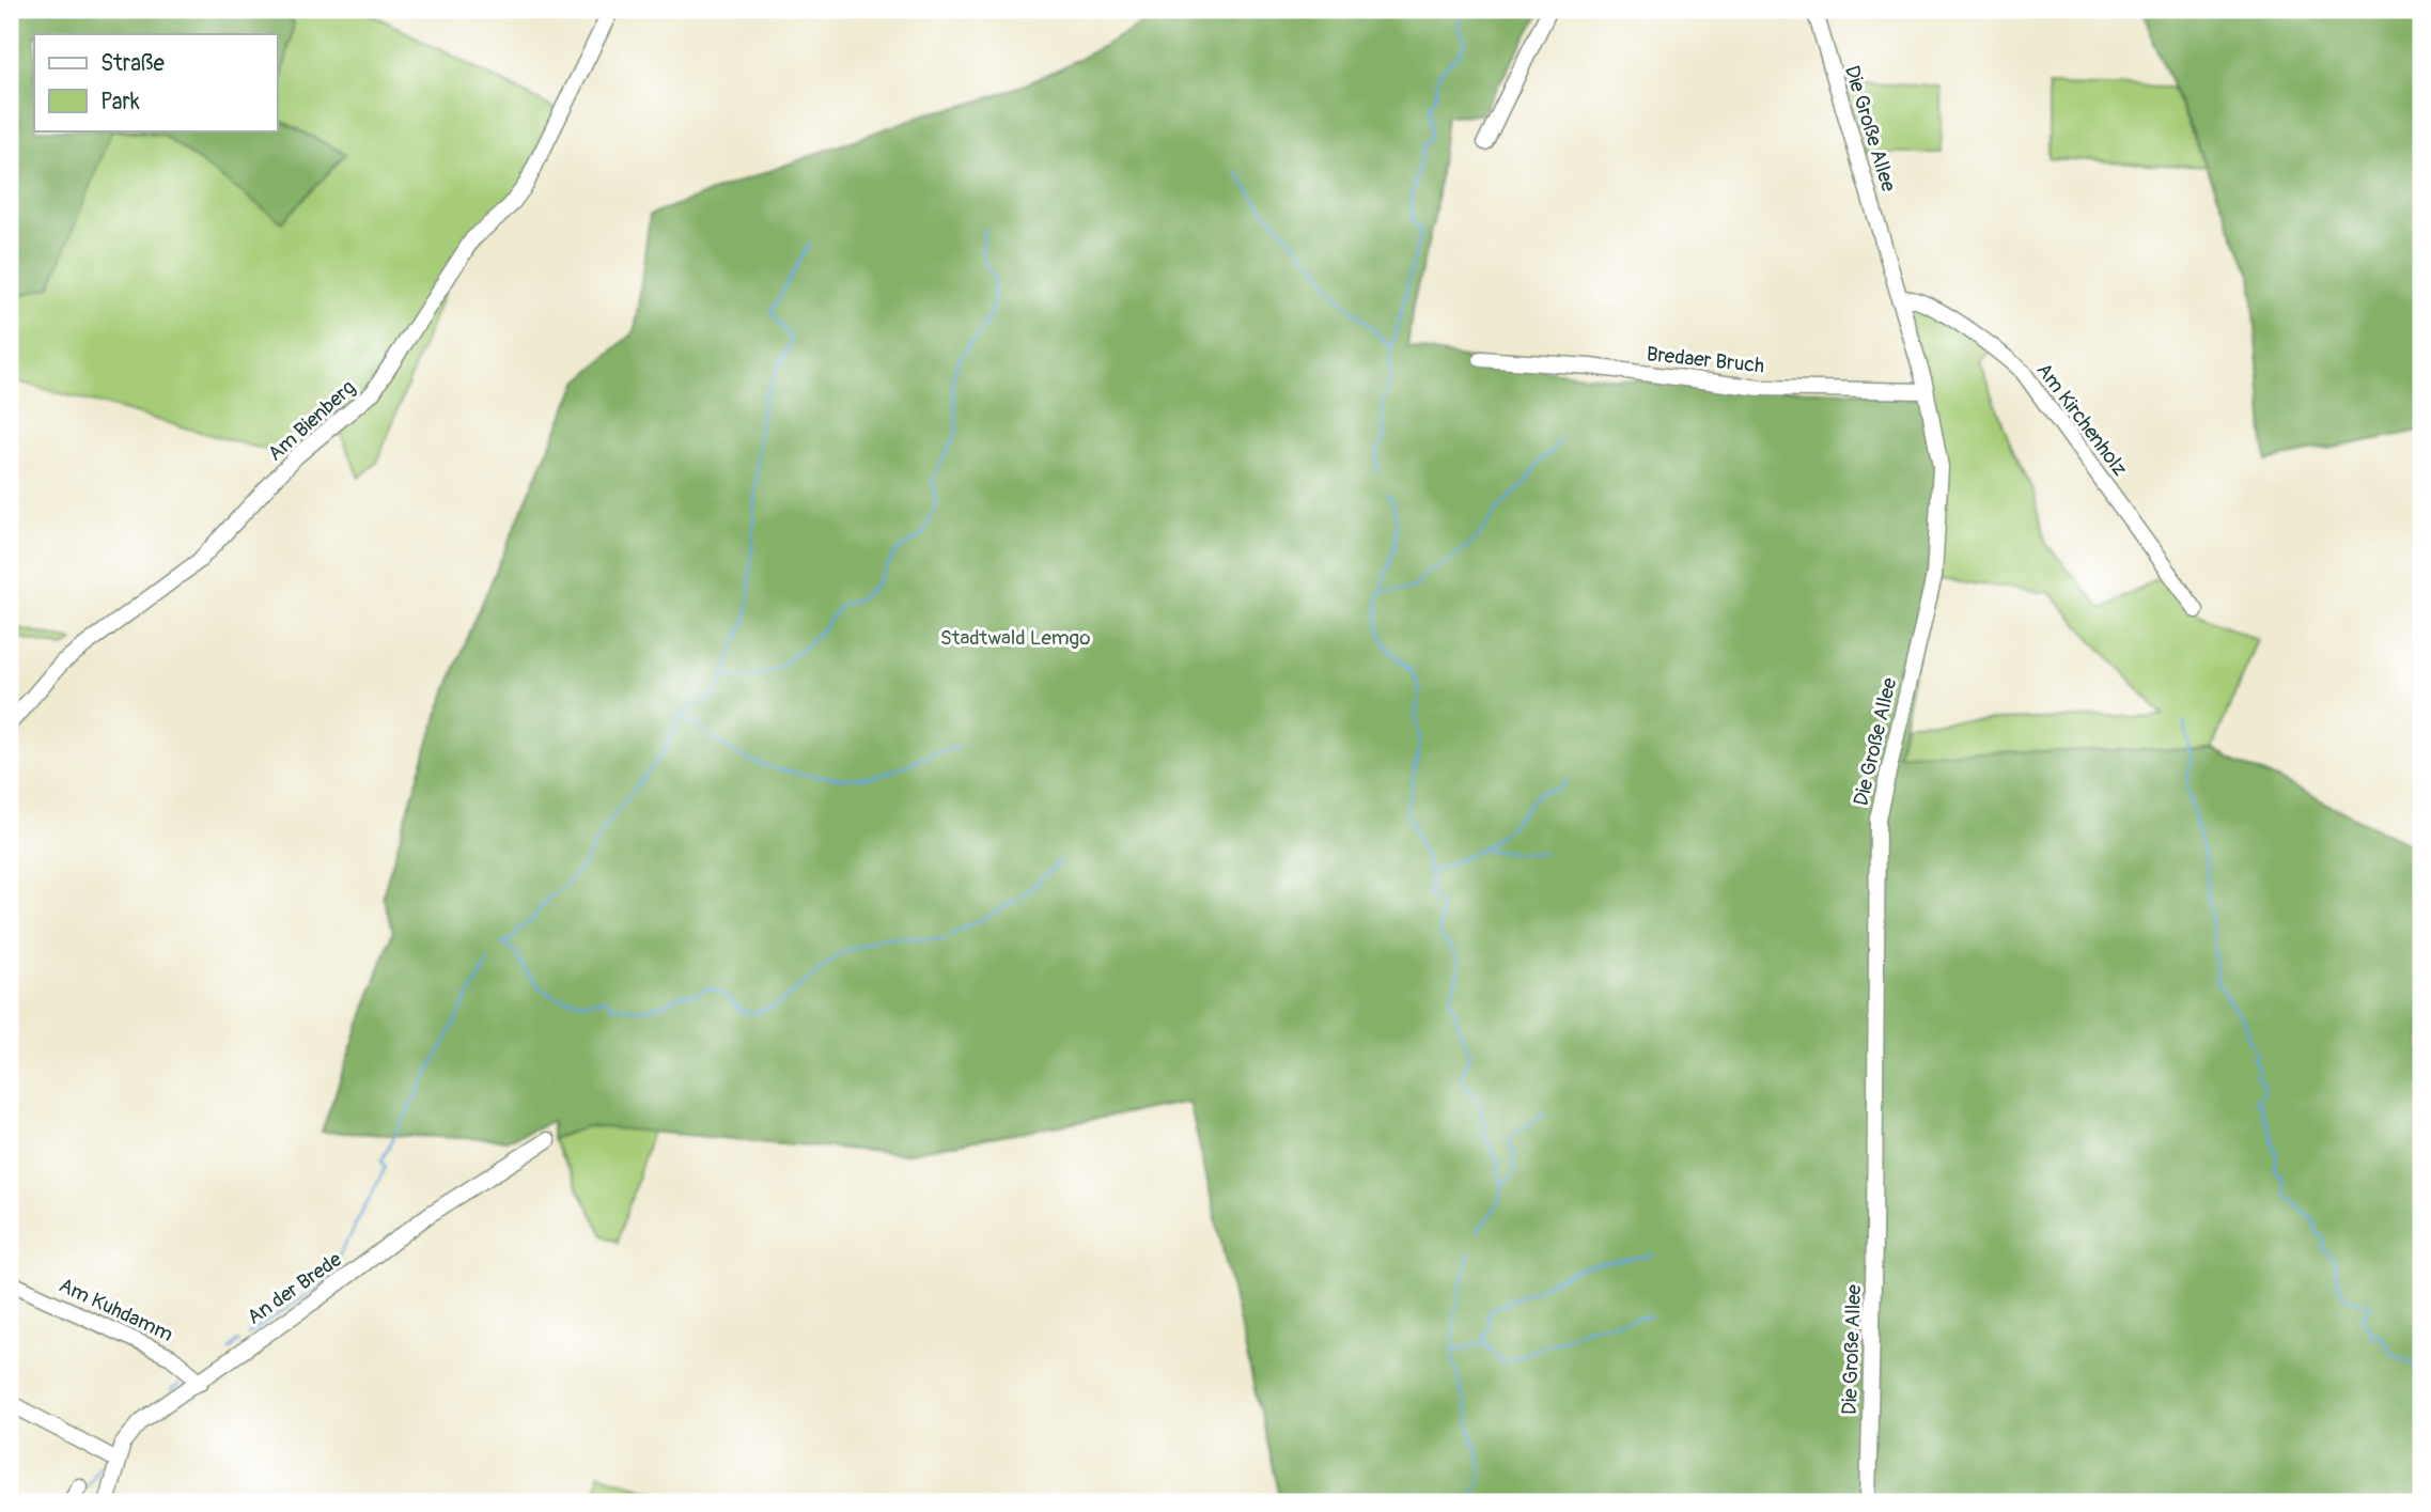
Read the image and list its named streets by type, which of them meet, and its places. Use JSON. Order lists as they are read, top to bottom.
{
  "streets": {
    "street": [
      "Die Große Allee",
      "Bredaer Bruch",
      "Am Kirchenholz",
      "Am Bienberg",
      "An der Brede",
      "Am Kuhdamm"
    ]
  },
  "crossings": [
    ["Die Große Allee", "Bredaer Bruch"],
    ["Die Große Allee", "Am Kirchenholz"],
    ["An der Brede", "Am Kuhdamm"]
  ],
  "parks": ["Stadtwald Lemgo"],
  "legend": ["Straße", "Park"]
}
